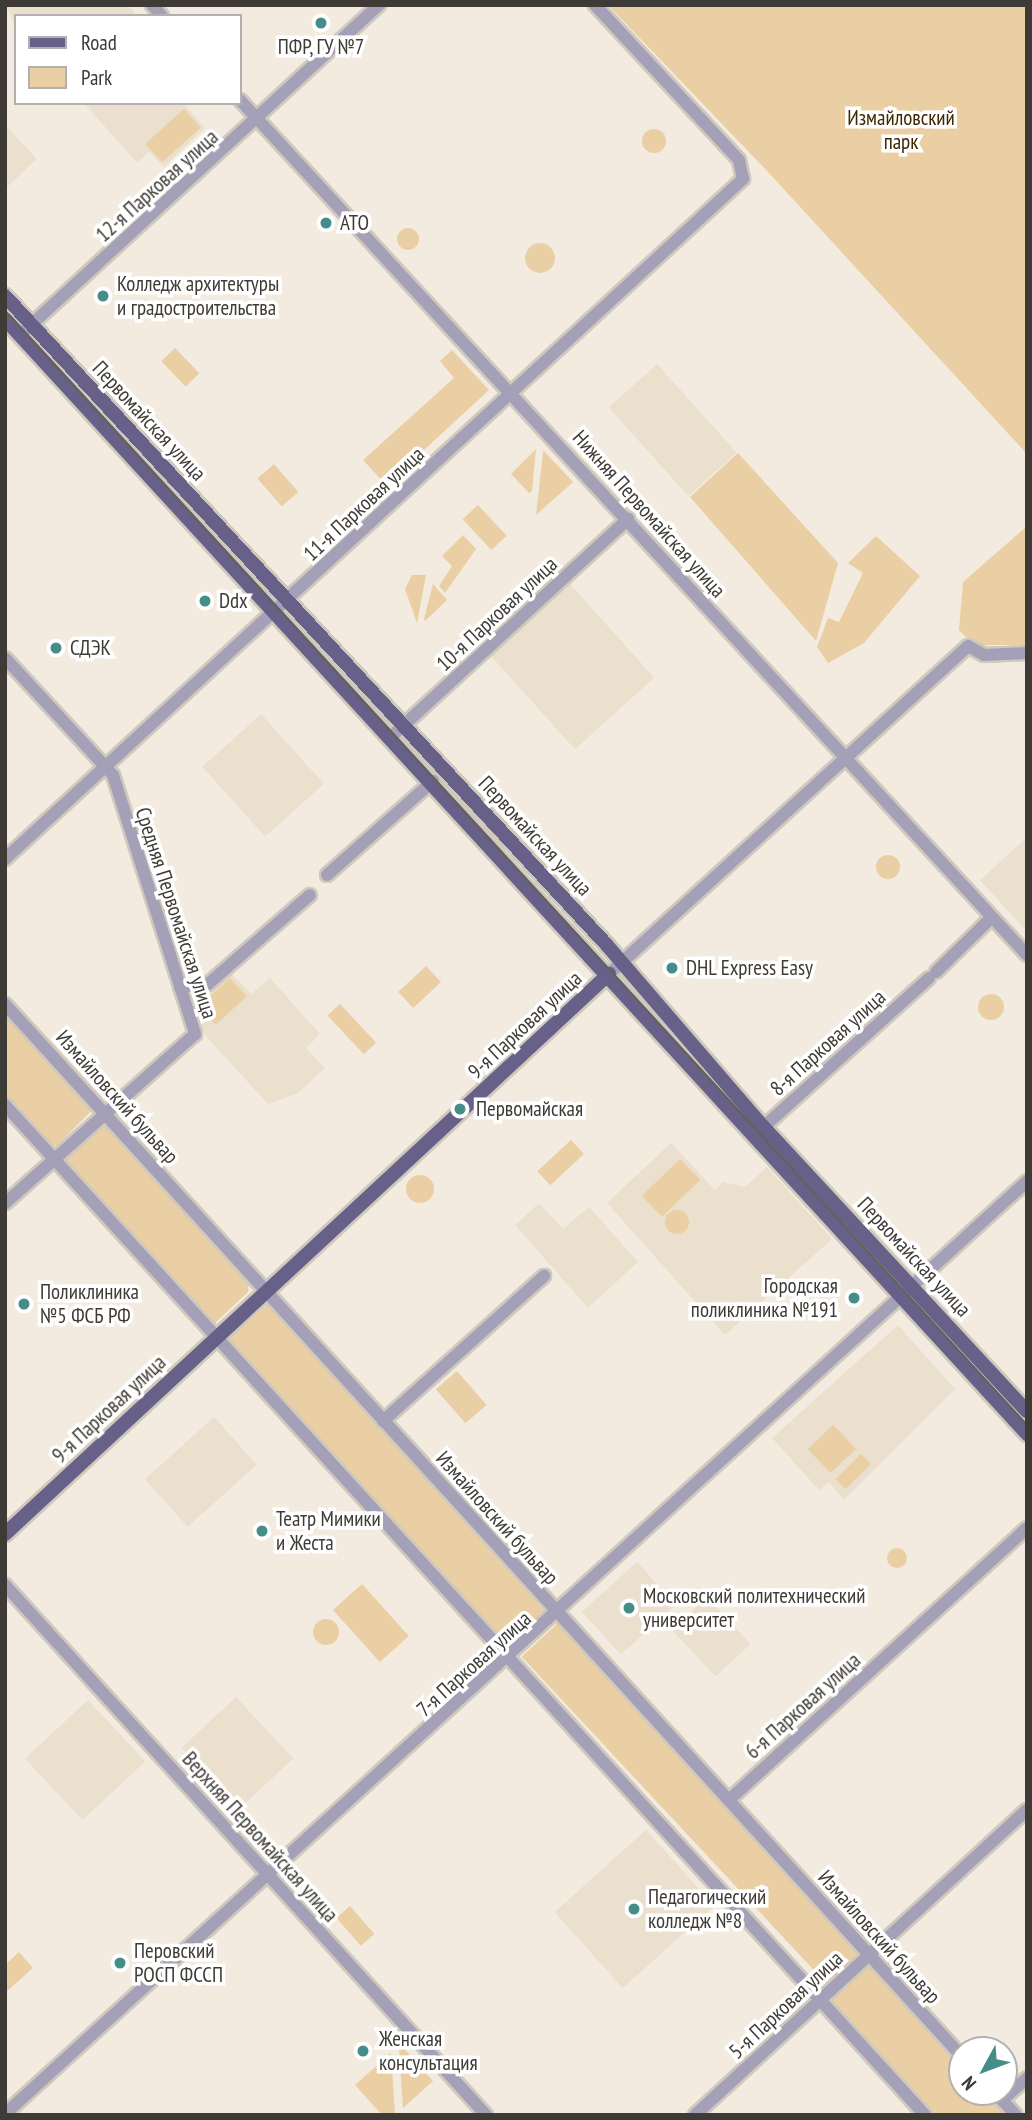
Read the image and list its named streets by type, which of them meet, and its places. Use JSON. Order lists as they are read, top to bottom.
{
  "streets": {
    "main road": ["Первомайская улица", "9-я Парковая улица"],
    "street": [
      "12-я Парковая улица",
      "11-я Парковая улица",
      "Нижняя Первомайская улица",
      "10-я Парковая улица",
      "Средняя Первомайская улица",
      "8-я Парковая улица",
      "Измайловский бульвар",
      "7-я Парковая улица",
      "6-я Парковая улица",
      "Верхняя Первомайская улица",
      "5-я Парковая улица"
    ]
  },
  "crossings": [
    ["12-я Парковая улица", "Первомайская улица"],
    ["12-я Парковая улица", "Нижняя Первомайская улица"],
    ["Первомайская улица", "11-я Парковая улица"],
    ["Первомайская улица", "10-я Парковая улица"],
    ["Первомайская улица", "9-я Парковая улица"],
    ["Первомайская улица", "8-я Парковая улица"],
    ["Первомайская улица", "7-я Парковая улица"],
    ["11-я Парковая улица", "Нижняя Первомайская улица"],
    ["11-я Парковая улица", "Средняя Первомайская улица"],
    ["Нижняя Первомайская улица", "10-я Парковая улица"],
    ["Нижняя Первомайская улица", "9-я Парковая улица"],
    ["Нижняя Первомайская улица", "8-я Парковая улица"],
    ["Средняя Первомайская улица", "Измайловский бульвар"],
    ["9-я Парковая улица", "Измайловский бульвар"],
    ["Измайловский бульвар", "7-я Парковая улица"],
    ["Измайловский бульвар", "6-я Парковая улица"],
    ["Измайловский бульвар", "5-я Парковая улица"],
    ["7-я Парковая улица", "Верхняя Первомайская улица"]
  ],
  "parks": ["Измайловский парк"],
  "places": [
    "ПФР, ГУ №7",
    "АТО",
    "Колледж архитектуры и градостроительства",
    "Ddx",
    "СДЭК",
    "DHL Express Easy",
    "Первомайская",
    "Городская поликлиника №191",
    "Поликлиника №5 ФСБ РФ",
    "Театр Мимики и Жеста",
    "Московский политехнический университет",
    "Педагогический колледж №8",
    "Перовский РОСП ФССП",
    "Женская консультация"
  ],
  "legend": ["Road", "Park"],
  "north": "bottom left"
}
